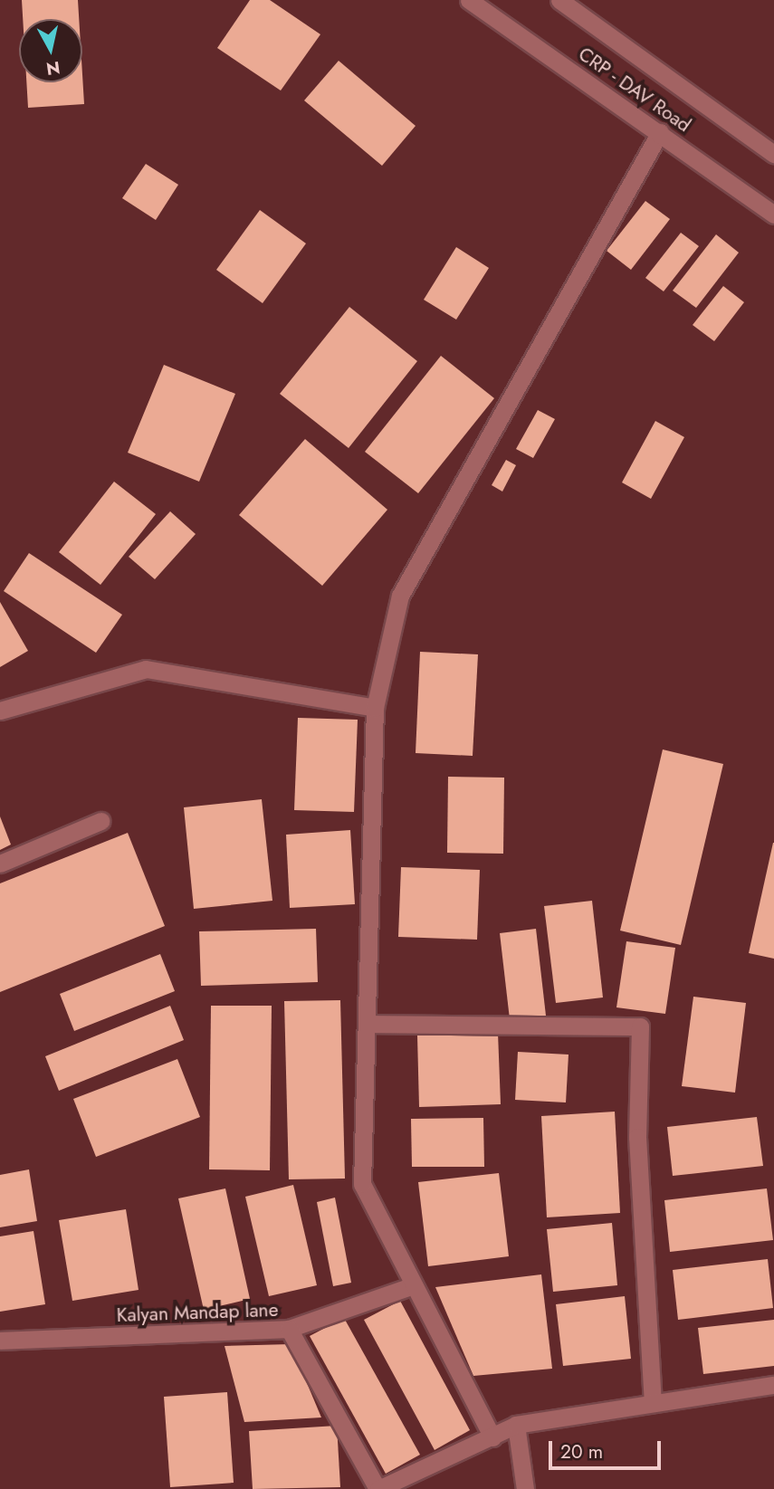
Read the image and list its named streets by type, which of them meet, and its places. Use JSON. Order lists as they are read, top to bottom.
{
  "streets": {
    "street": ["CRP - DAV Road", "Kalyan Mandap lane"]
  },
  "scale_bar": "20 m",
  "north": "bottom"
}
